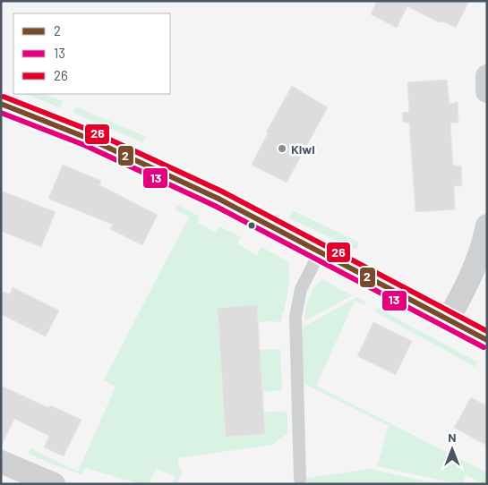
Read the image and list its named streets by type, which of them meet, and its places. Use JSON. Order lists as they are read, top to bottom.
{
  "places": ["Kiwi"],
  "lines": ["transit line 26", "transit line 2", "transit line 13"],
  "legend": ["2", "13", "26"],
  "north": "top"
}
